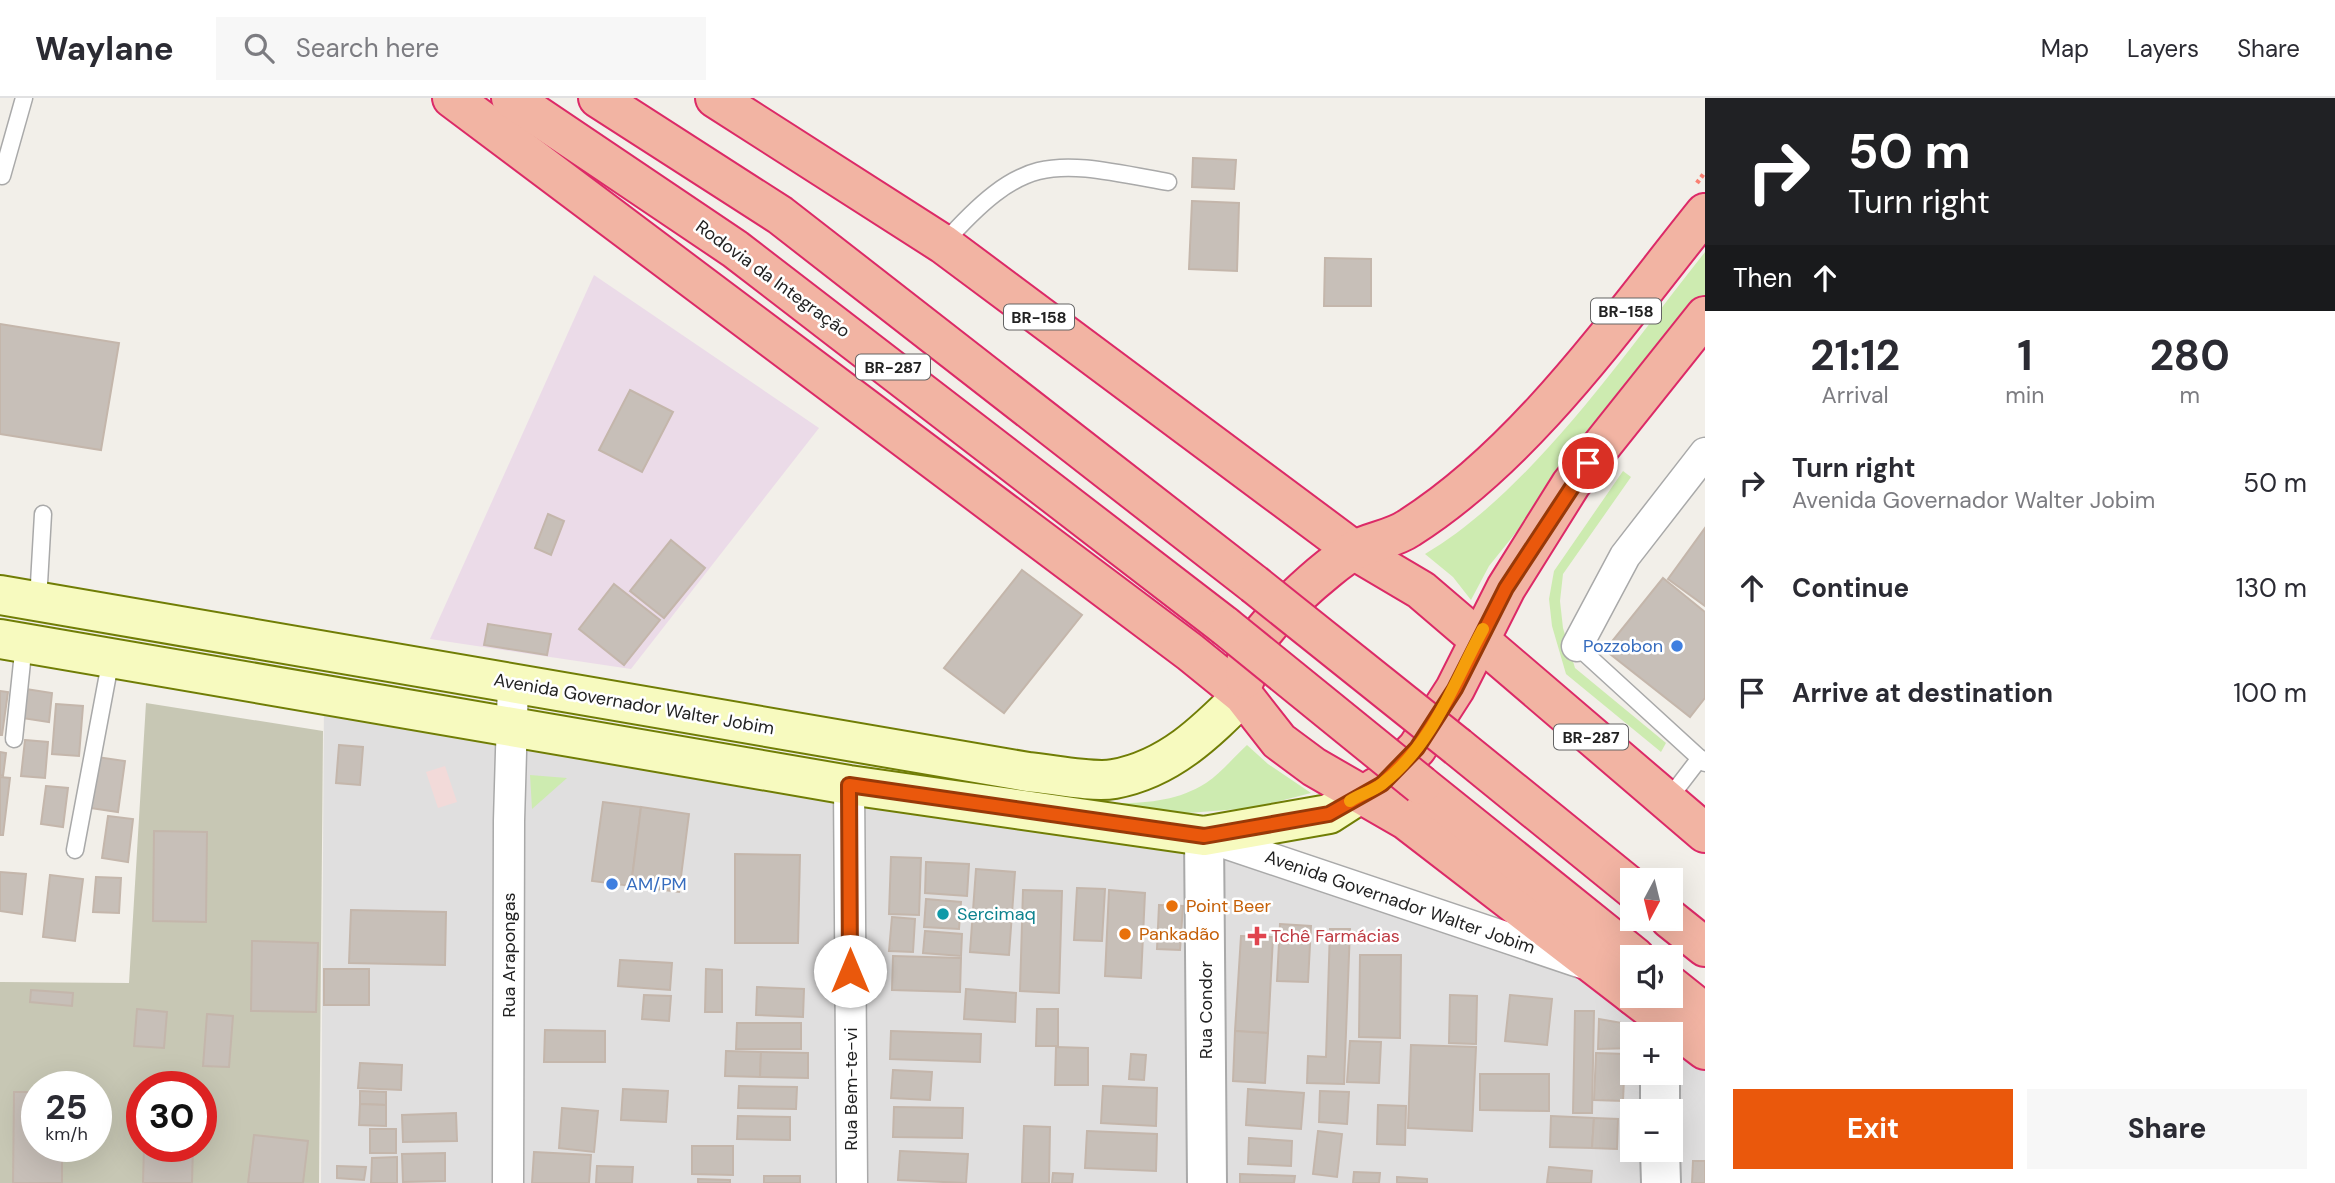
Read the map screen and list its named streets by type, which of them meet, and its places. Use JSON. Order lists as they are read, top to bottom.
{
  "streets": {
    "highway": ["Rodovia da Integração", "BR-158", "BR-287"],
    "main road": ["Avenida Governador Walter Jobim"],
    "street": ["Rua Arapongas", "Rua Condor", "Rua Bem-te-vi"]
  },
  "crossings": [
    ["BR-158", "BR-287"],
    ["BR-158", "Avenida Governador Walter Jobim"],
    ["BR-287", "Avenida Governador Walter Jobim"],
    ["Avenida Governador Walter Jobim", "Rua Arapongas"],
    ["Avenida Governador Walter Jobim", "Rua Condor"],
    ["Avenida Governador Walter Jobim", "Rua Bem-te-vi"]
  ],
  "places": {
    "other": [
      "Pozzobon",
      "AM/PM",
      "Point Beer",
      "Sercimaq",
      "Pankadão"
    ],
    "health": ["Tchê Farmácias"]
  },
  "north": "bottom",
  "page": {
    "header": "Waylane",
    "search": "Search here",
    "nav": ["Map", "Layers", "Share"],
    "turn": ["50 m", "Turn right"],
    "then": "Then",
    "eta": [
      "21:12",
      "Arrival",
      "1",
      "min",
      "280",
      "m"
    ],
    "list": [
      {
        "name": "Turn right",
        "note": "Avenida Governador Walter Jobim",
        "value": "50 m"
      },
      {
        "name": "Continue",
        "value": "130 m"
      },
      {
        "name": "Arrive at destination",
        "value": "100 m"
      }
    ],
    "map_buttons": ["+", "−"],
    "speed": "25 km/h",
    "limit": "30",
    "buttons": ["Exit", "Share"]
  }
}
